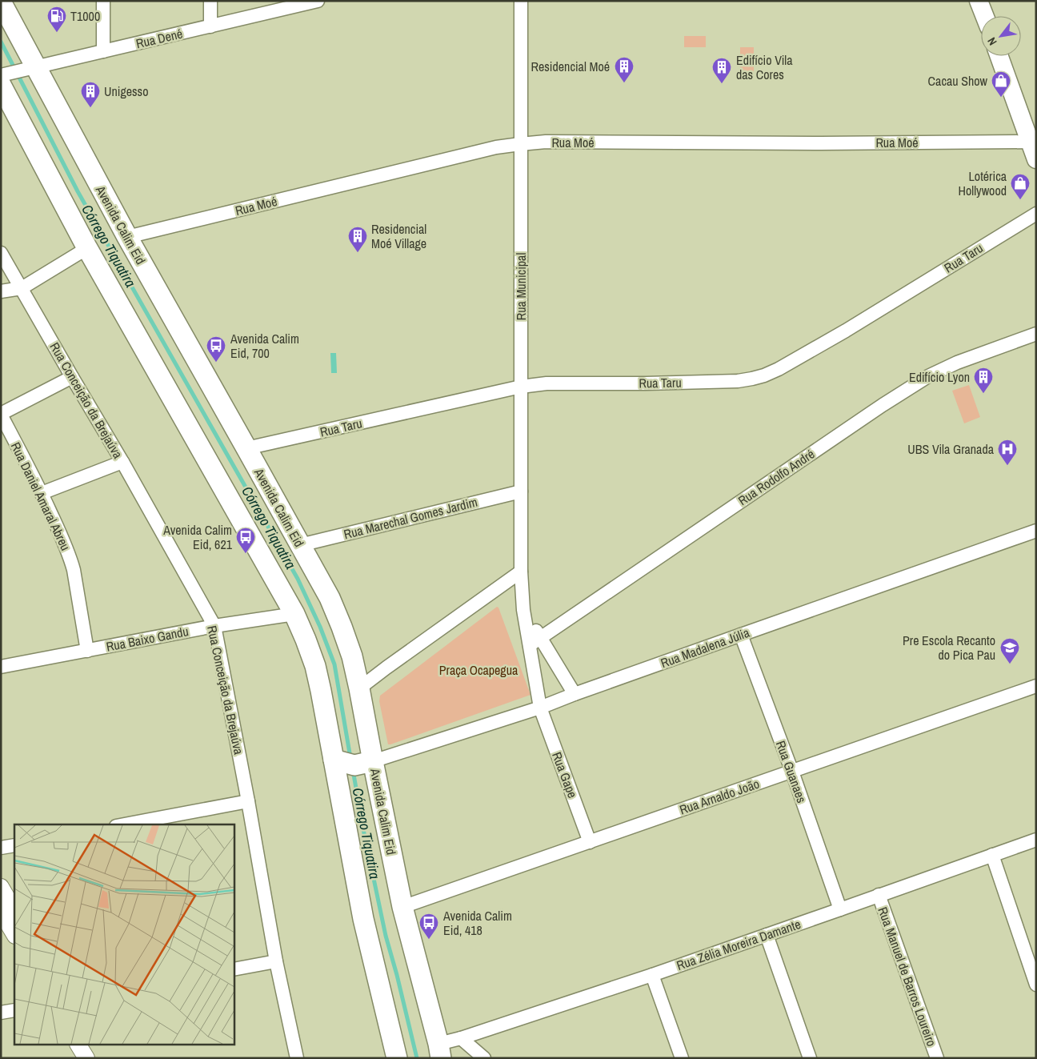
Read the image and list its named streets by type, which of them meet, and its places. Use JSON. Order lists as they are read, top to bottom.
{
  "streets": {
    "main road": ["Avenida Calim Eid"],
    "street": [
      "Rua Dené",
      "Rua Moé",
      "Rua Taru",
      "Rua Municipal",
      "Rua Conceição da Brejaúva",
      "Rua Rodolfo André",
      "Rua Daniel Amaral Abreu",
      "Rua Marechal Gomes Jardim",
      "Rua Baixo Gandu",
      "Rua Madalena Júlia",
      "Rua Guanaes",
      "Rua Gape",
      "Rua Arnaldo João",
      "Rua Zélia Moreira Damante",
      "Rua Manuel de Barros Loureiro"
    ]
  },
  "crossings": [
    ["Rua Dené", "Avenida Calim Eid"],
    ["Rua Moé", "Avenida Calim Eid"],
    ["Rua Moé", "Rua Municipal"],
    ["Avenida Calim Eid", "Rua Taru"],
    ["Avenida Calim Eid", "Rua Marechal Gomes Jardim"],
    ["Avenida Calim Eid", "Rua Baixo Gandu"],
    ["Avenida Calim Eid", "Rua Madalena Júlia"],
    ["Avenida Calim Eid", "Rua Arnaldo João"],
    ["Avenida Calim Eid", "Rua Zélia Moreira Damante"],
    ["Rua Taru", "Rua Municipal"],
    ["Rua Municipal", "Rua Marechal Gomes Jardim"],
    ["Rua Conceição da Brejaúva", "Rua Baixo Gandu"],
    ["Rua Daniel Amaral Abreu", "Rua Baixo Gandu"],
    ["Rua Madalena Júlia", "Rua Guanaes"],
    ["Rua Madalena Júlia", "Rua Gape"],
    ["Rua Guanaes", "Rua Arnaldo João"],
    ["Rua Guanaes", "Rua Zélia Moreira Damante"],
    ["Rua Gape", "Rua Arnaldo João"],
    ["Rua Zélia Moreira Damante", "Rua Manuel de Barros Loureiro"]
  ],
  "water": ["Córrego Tiquatira"],
  "parks": ["Praça Ocapegua"],
  "places": {
    "fuel station": ["T1000"],
    "building": [
      "Residencial Moé",
      "Edifício Vila das Cores",
      "Unigesso",
      "Residencial Moé Village",
      "Edifício Lyon"
    ],
    "shop": ["Cacau Show", "Lotérica Hollywood"],
    "bus stop": ["Avenida Calim Eid, 700", "Avenida Calim Eid, 621", "Avenida Calim Eid, 418"],
    "hospital": ["UBS Vila Granada"],
    "school or university": ["Pre Escola Recanto do Pica Pau"]
  },
  "north": "bottom left"
}
